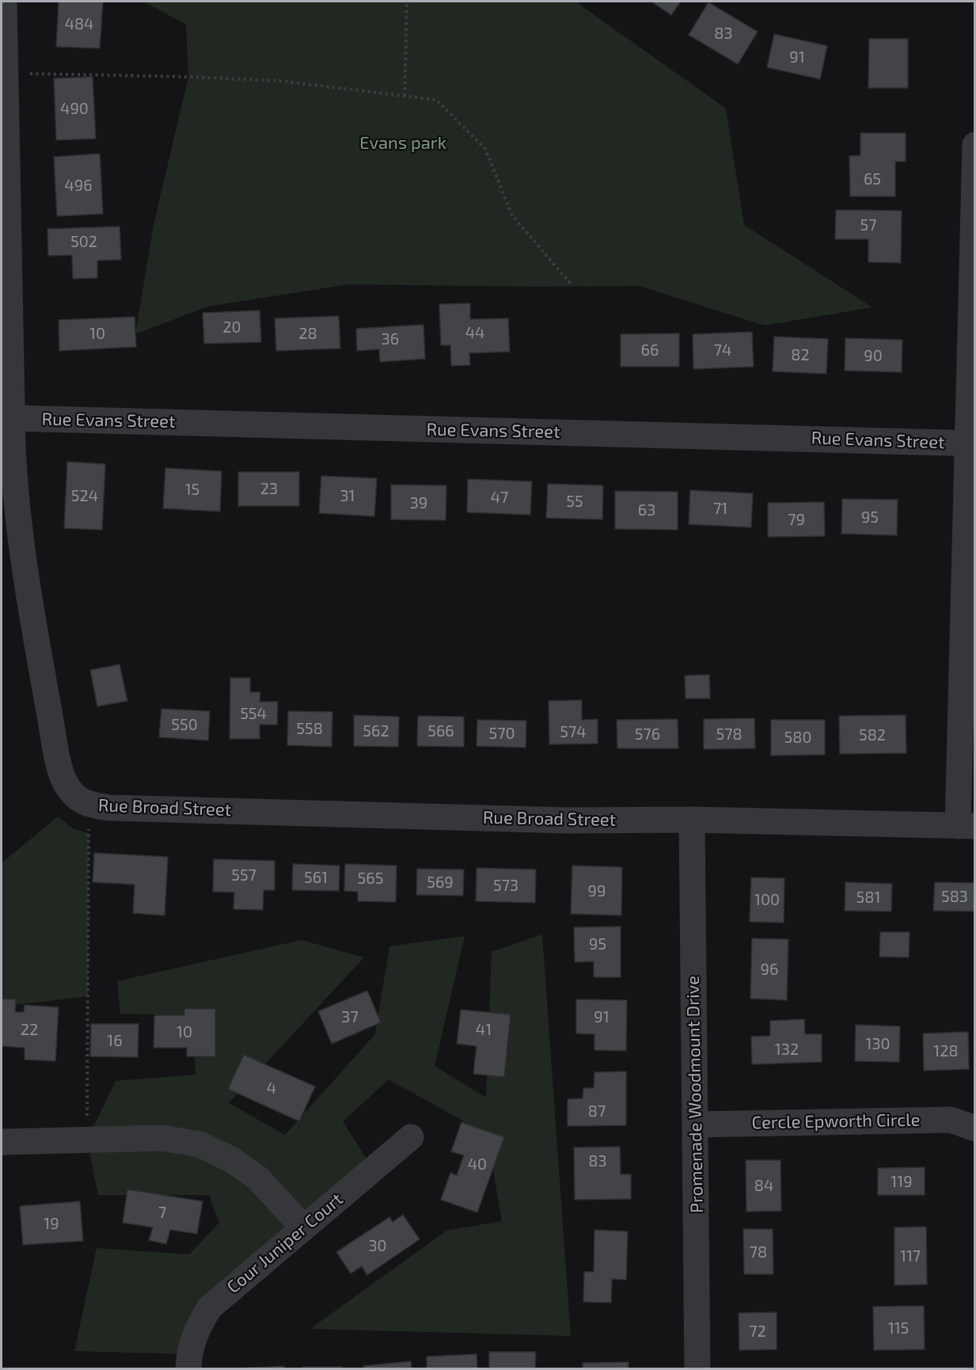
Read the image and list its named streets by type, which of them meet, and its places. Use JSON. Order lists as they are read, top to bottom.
{
  "streets": {
    "street": [
      "Rue Evans Street",
      "Rue Broad Street",
      "Promenade Woodmount Drive",
      "Cercle Epworth Circle",
      "Cour Juniper Court"
    ]
  },
  "crossings": [
    ["Rue Evans Street", "Rue Broad Street"],
    ["Rue Broad Street", "Promenade Woodmount Drive"],
    ["Promenade Woodmount Drive", "Cercle Epworth Circle"]
  ],
  "parks": ["Evans park"],
  "house_numbers": [
    "484",
    "83",
    "91",
    "490",
    "65",
    "496",
    "57",
    "502",
    "20",
    "44",
    "10",
    "28",
    "36",
    "66",
    "74",
    "82",
    "90",
    "23",
    "15",
    "524",
    "31",
    "47",
    "55",
    "39",
    "71",
    "63",
    "95",
    "79",
    "554",
    "550",
    "558",
    "562",
    "566",
    "574",
    "570",
    "576",
    "578",
    "582",
    "580",
    "557",
    "561",
    "565",
    "569",
    "573",
    "99",
    "583",
    "581",
    "100",
    "95",
    "96",
    "37",
    "91",
    "22",
    "41",
    "10",
    "16",
    "130",
    "132",
    "128",
    "4",
    "87",
    "83",
    "40",
    "119",
    "84",
    "7",
    "19",
    "30",
    "78",
    "117",
    "115",
    "72"
  ]
}
